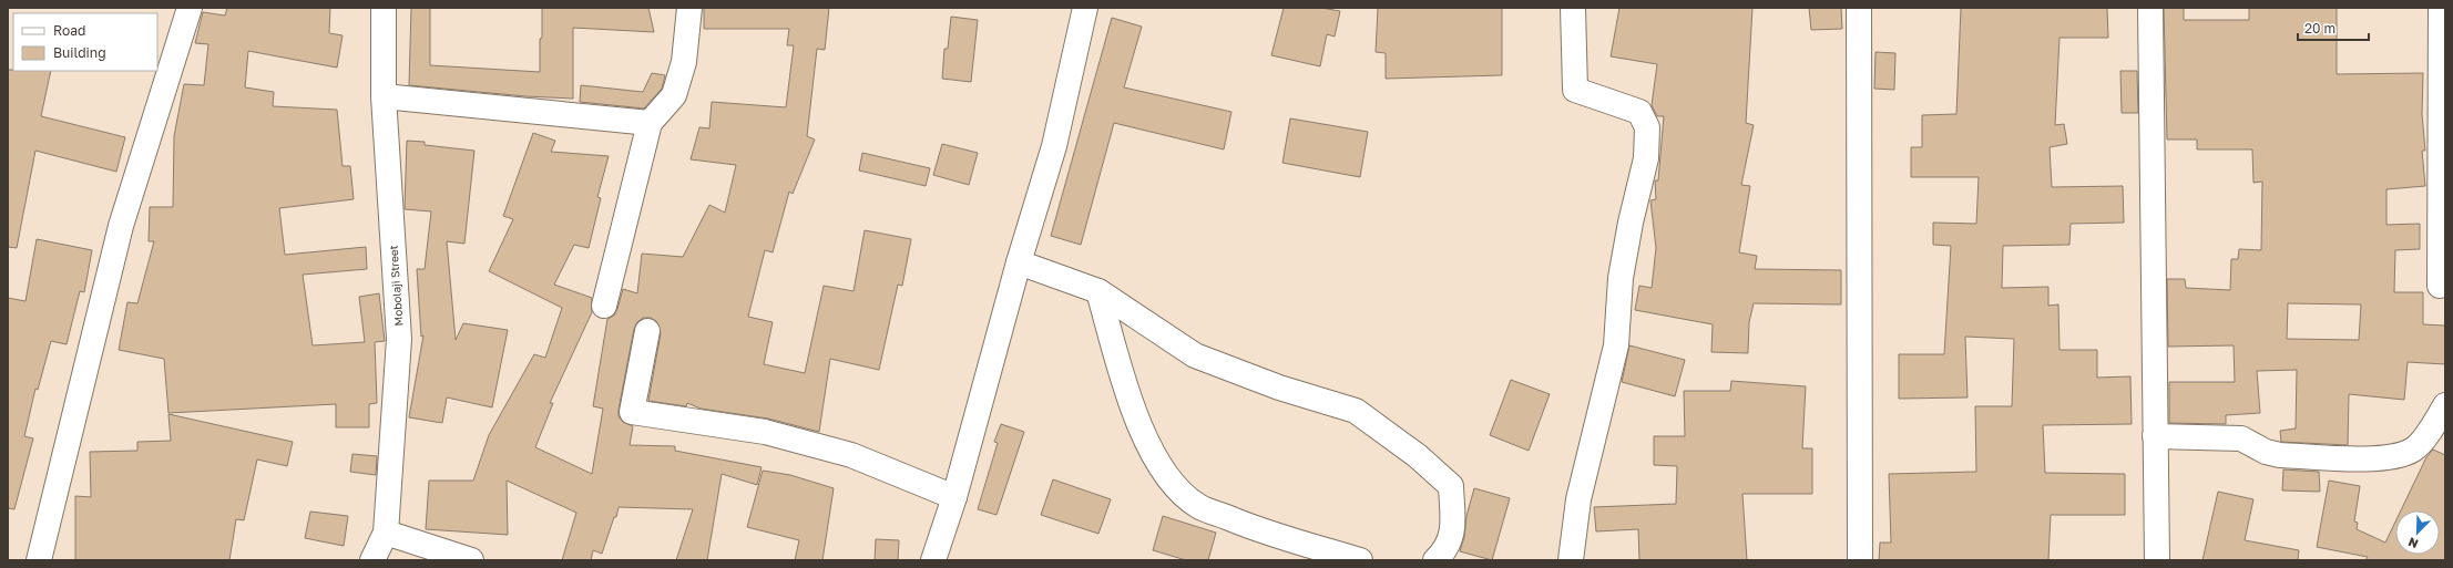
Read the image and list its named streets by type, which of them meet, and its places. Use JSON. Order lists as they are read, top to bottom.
{
  "streets": {
    "street": ["Mobolaji Street"]
  },
  "legend": ["Road", "Building"],
  "scale_bar": "20 m",
  "north": "bottom left"
}
